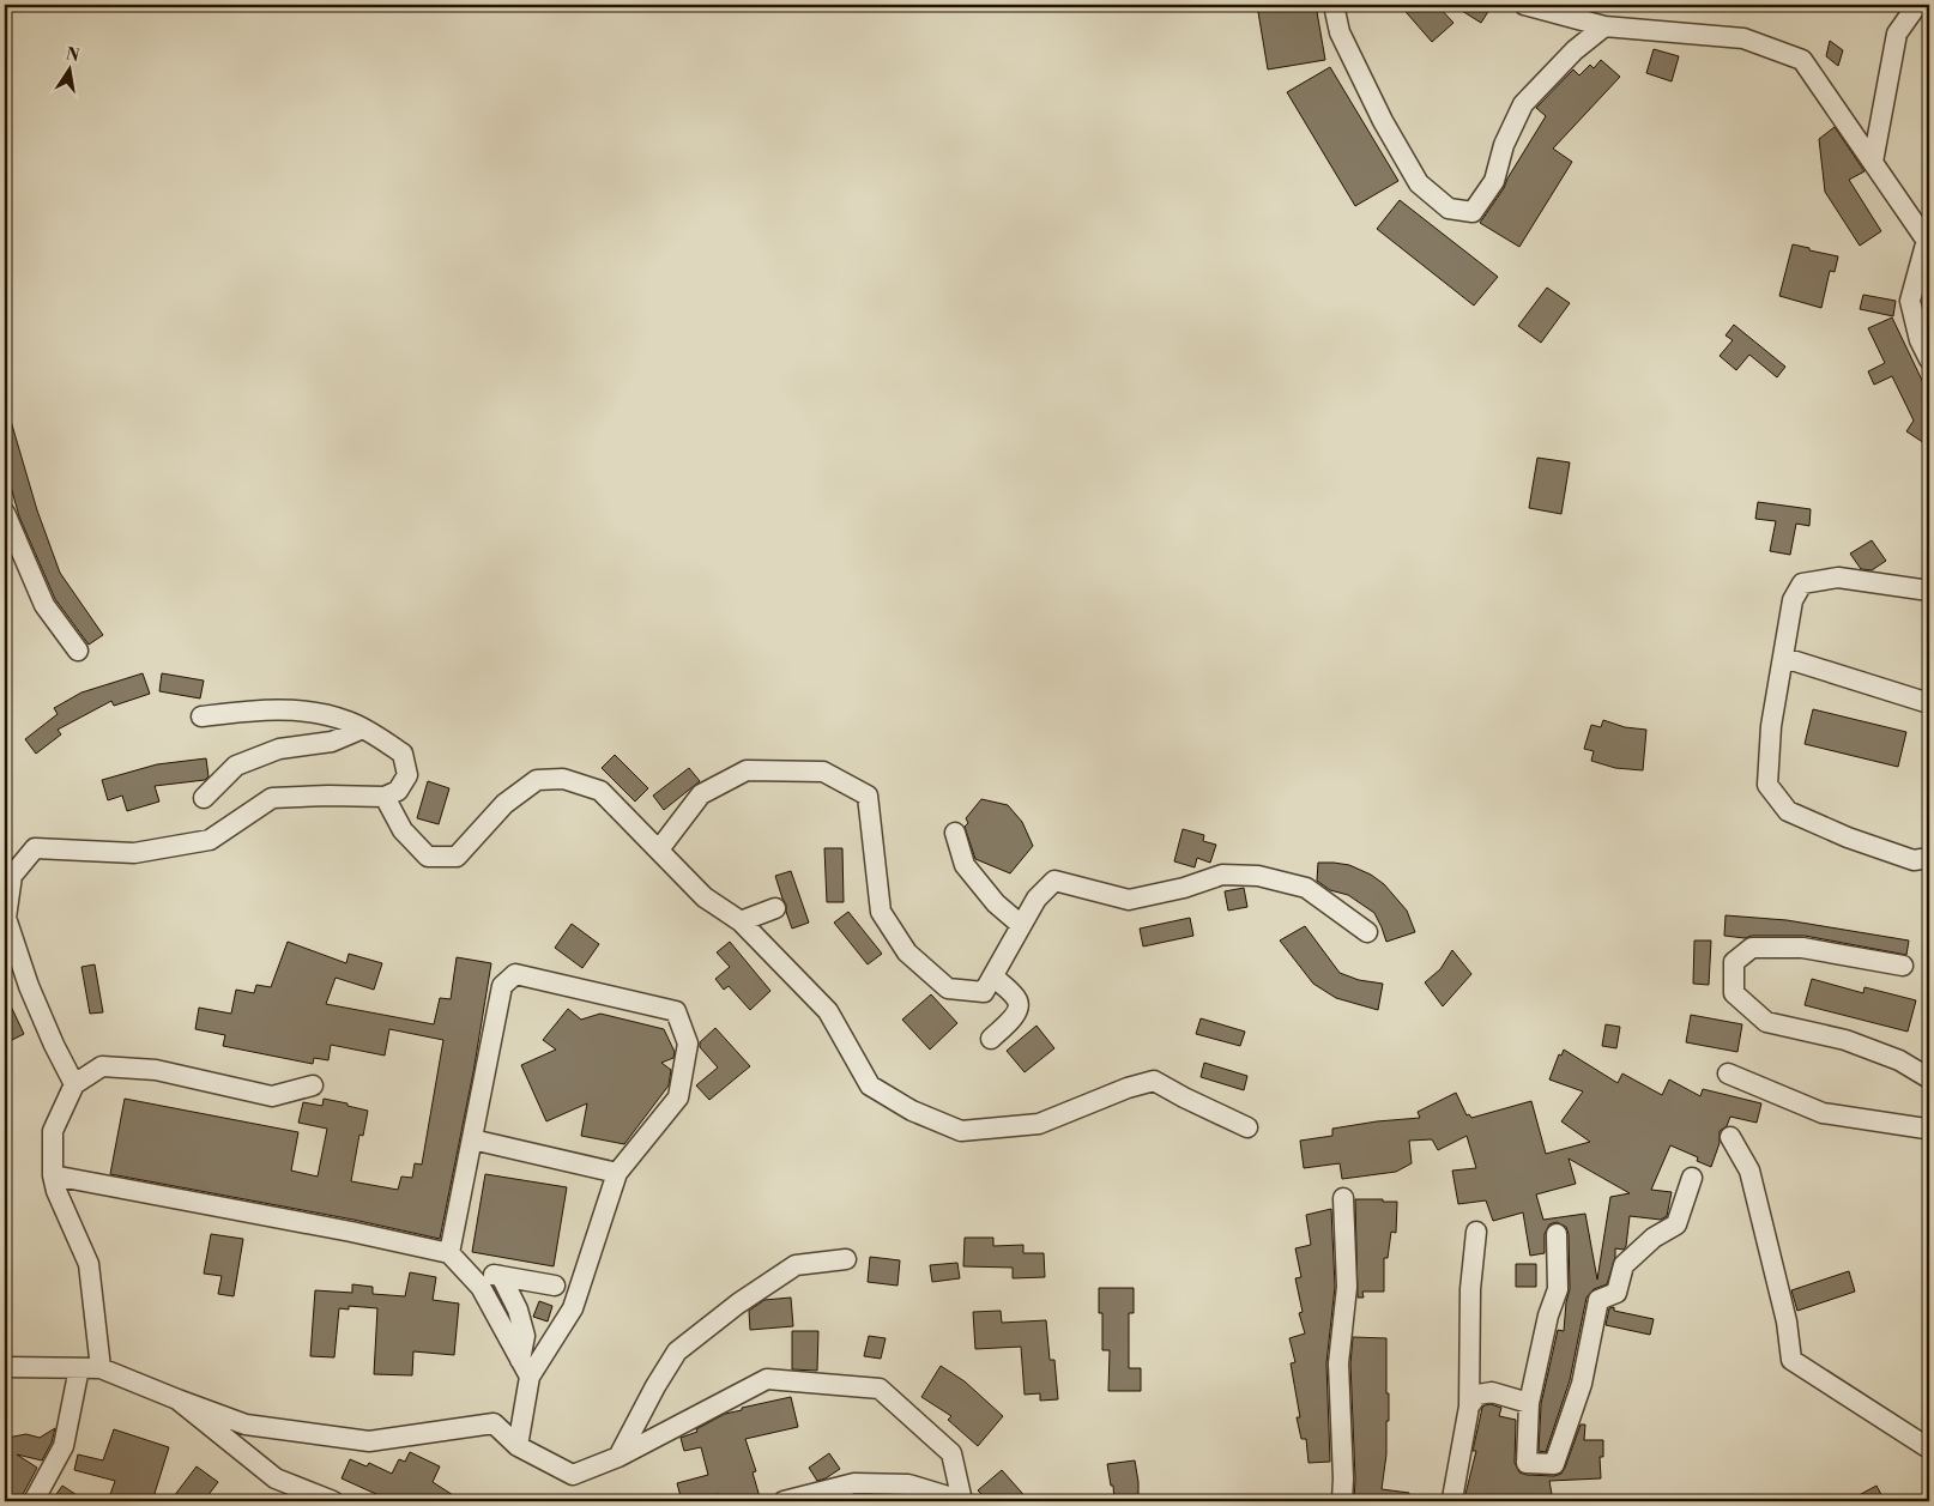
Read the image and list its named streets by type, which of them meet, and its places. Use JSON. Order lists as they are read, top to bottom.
{
  "north": "top"
}
